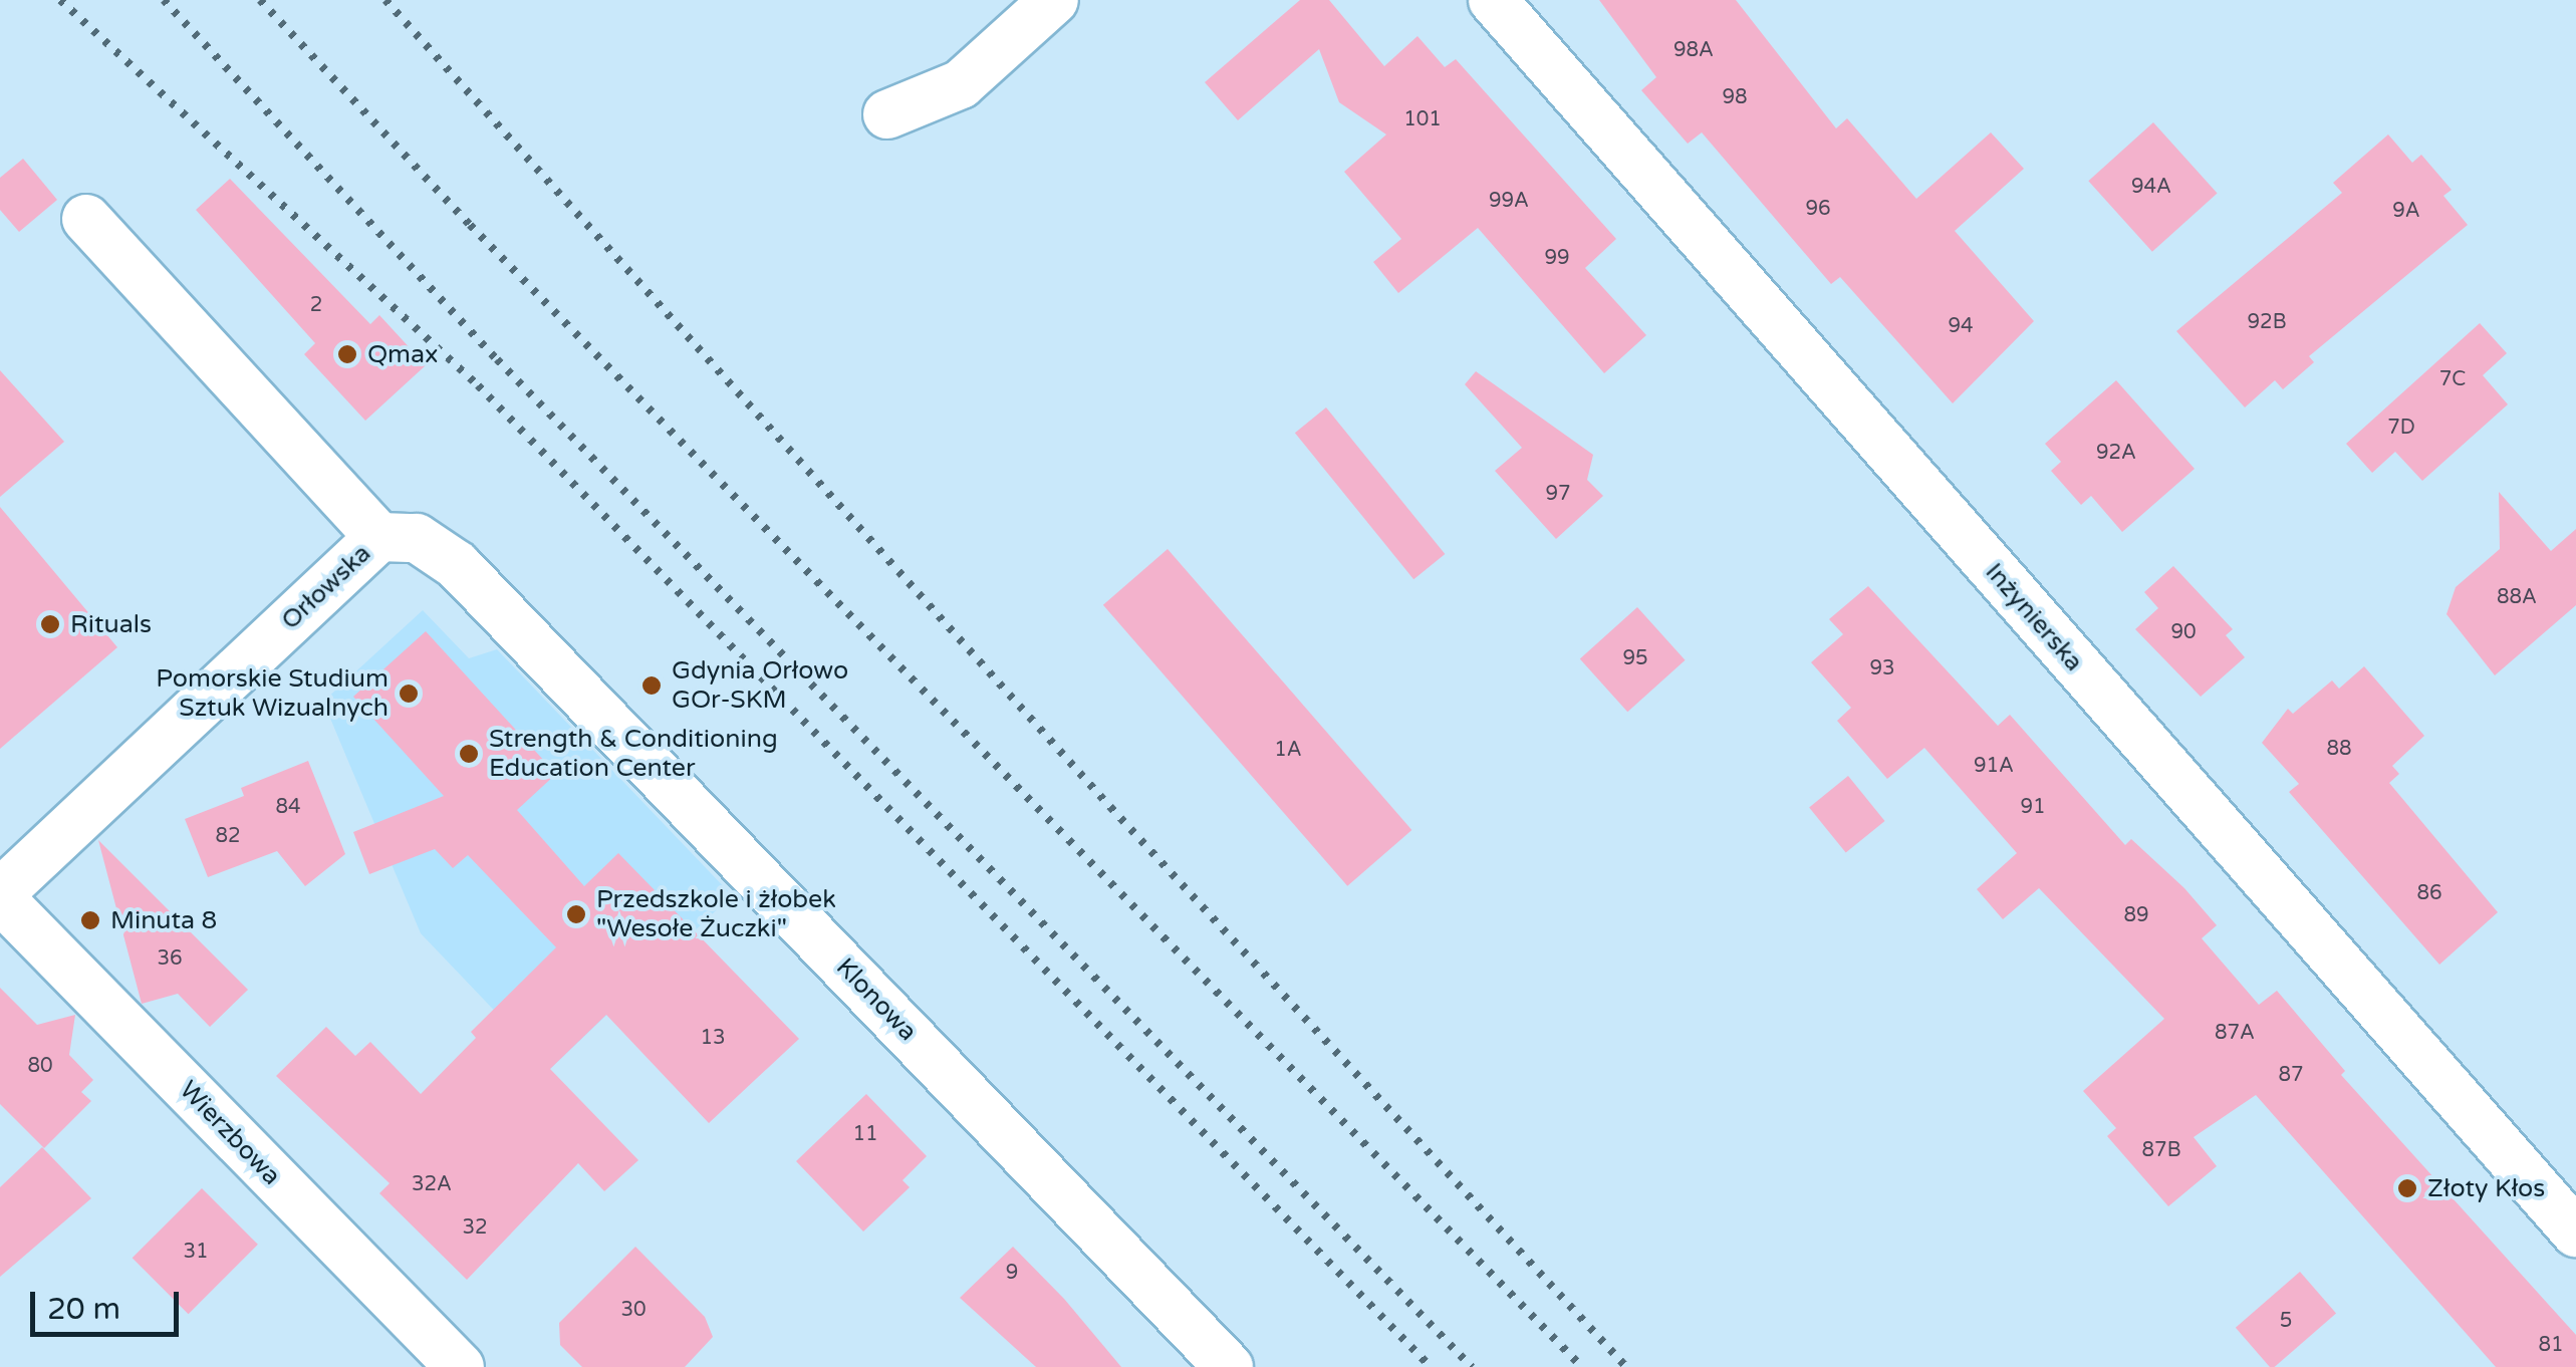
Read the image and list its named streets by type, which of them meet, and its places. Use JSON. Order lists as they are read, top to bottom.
{
  "streets": {
    "street": [
      "Orłowska",
      "Inżynierska",
      "Klonowa",
      "Wierzbowa"
    ]
  },
  "crossings": [
    ["Orłowska", "Klonowa"],
    ["Orłowska", "Wierzbowa"]
  ],
  "places": [
    "Qmax",
    "Rituals",
    "Gdynia Orłowo GOr-SKM",
    "Pomorskie Studium Sztuk Wizualnych",
    "Strength & Conditioning Education Center",
    "Przedszkole i żłobek \"Wesołe Żuczki\"",
    "Minuta 8",
    "Złoty Kłos"
  ],
  "house_numbers": [
    "98A",
    "98",
    "101",
    "94A",
    "99A",
    "96",
    "9A",
    "99",
    "2",
    "92B",
    "94",
    "7C",
    "7D",
    "92A",
    "97",
    "88A",
    "90",
    "95",
    "93",
    "88",
    "1A",
    "91A",
    "84",
    "91",
    "82",
    "86",
    "89",
    "36",
    "87A",
    "13",
    "80",
    "87",
    "11",
    "87B",
    "32A",
    "32",
    "31",
    "9",
    "30",
    "5",
    "81"
  ],
  "scale_bar": "20 m"
}
